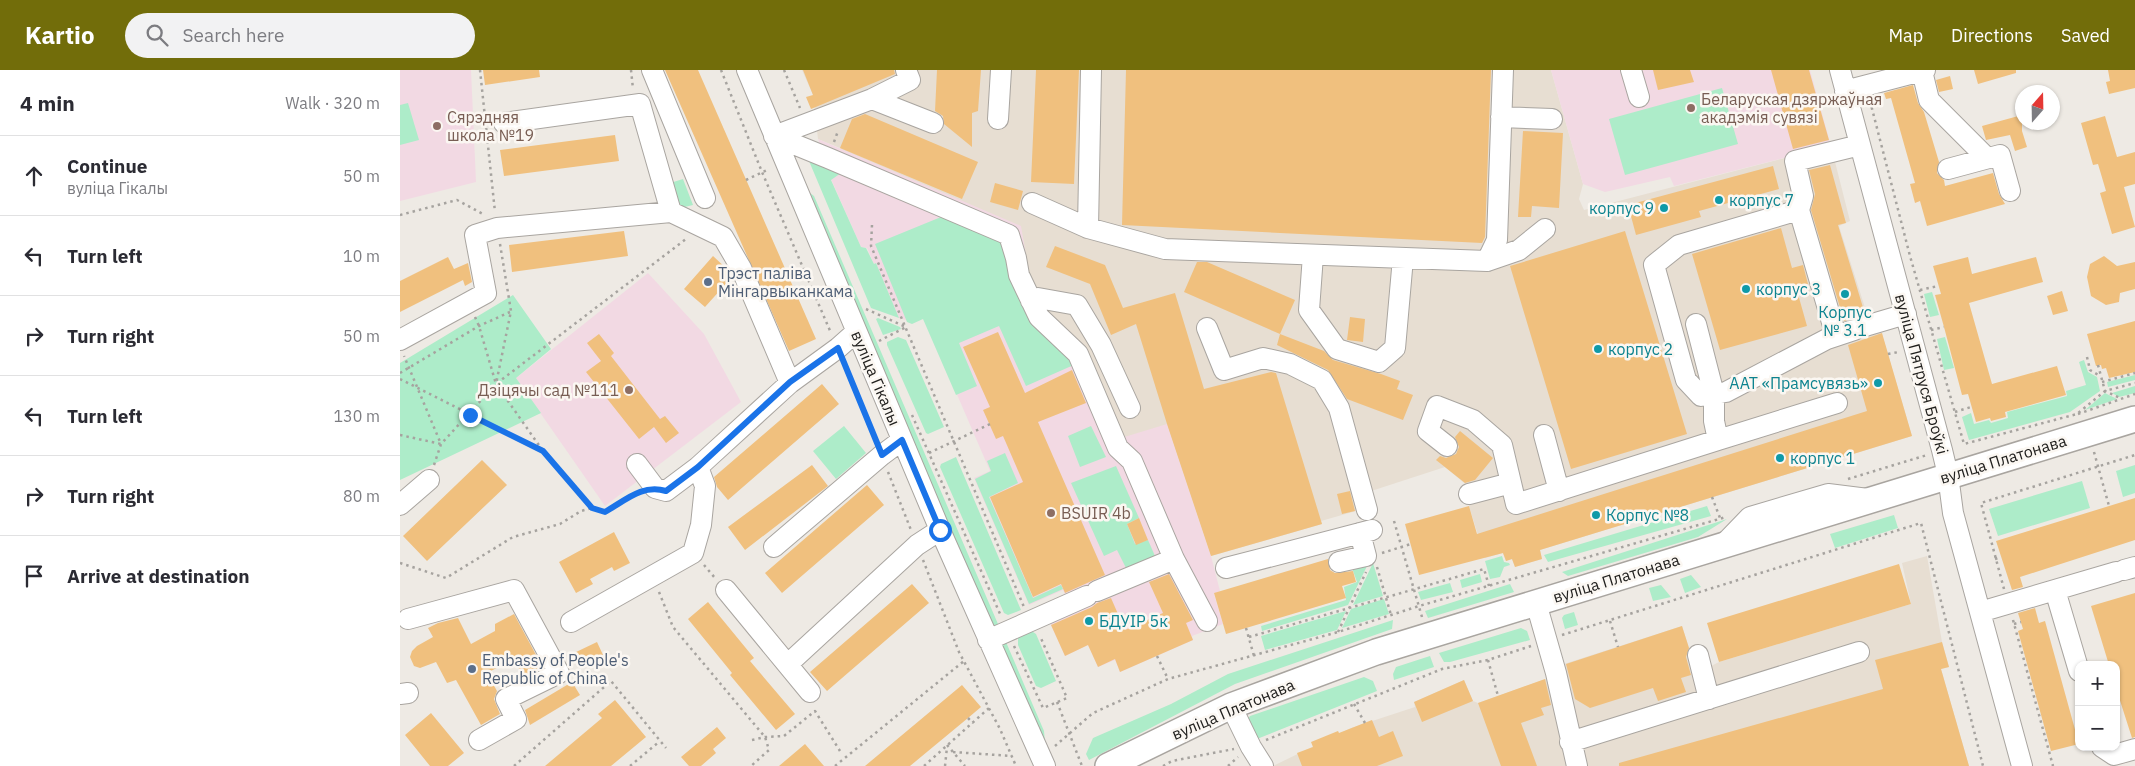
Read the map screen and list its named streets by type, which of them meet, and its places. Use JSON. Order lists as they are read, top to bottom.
{
  "streets": {
    "main road": ["вуліца Платонава"],
    "street": ["вуліца Пятруся Броўкі", "вуліца Гікалы"]
  },
  "crossings": [
    ["вуліца Пятруся Броўкі", "вуліца Платонава"]
  ],
  "places": [
    "Беларуская дзяржаўная акадэмія сувязі",
    "Сярэдняя школа №19",
    "корпус 7",
    "корпус 9",
    "Трэст паліва Мінгарвыканкама",
    "корпус 3",
    "Корпус № 3.1",
    "корпус 2",
    "ААТ «Прамсувязь»",
    "Дзіцячы сад №111",
    "корпус 1",
    "BSUIR 4b",
    "Корпус №8",
    "БДУІР 5к",
    "Embassy of People's Republic of China"
  ],
  "north": "top",
  "page": {
    "header": "Kartio",
    "search": "Search here",
    "nav": ["Map", "Directions", "Saved"],
    "heading": ["4 min", "Walk · 320 m"],
    "list": [
      ["Continue", "вуліца Гікалы", "50 m"],
      ["Turn left", "10 m"],
      ["Turn right", "50 m"],
      ["Turn left", "130 m"],
      ["Turn right", "80 m"],
      "Arrive at destination"
    ],
    "map_buttons": ["+", "−"]
  }
}
